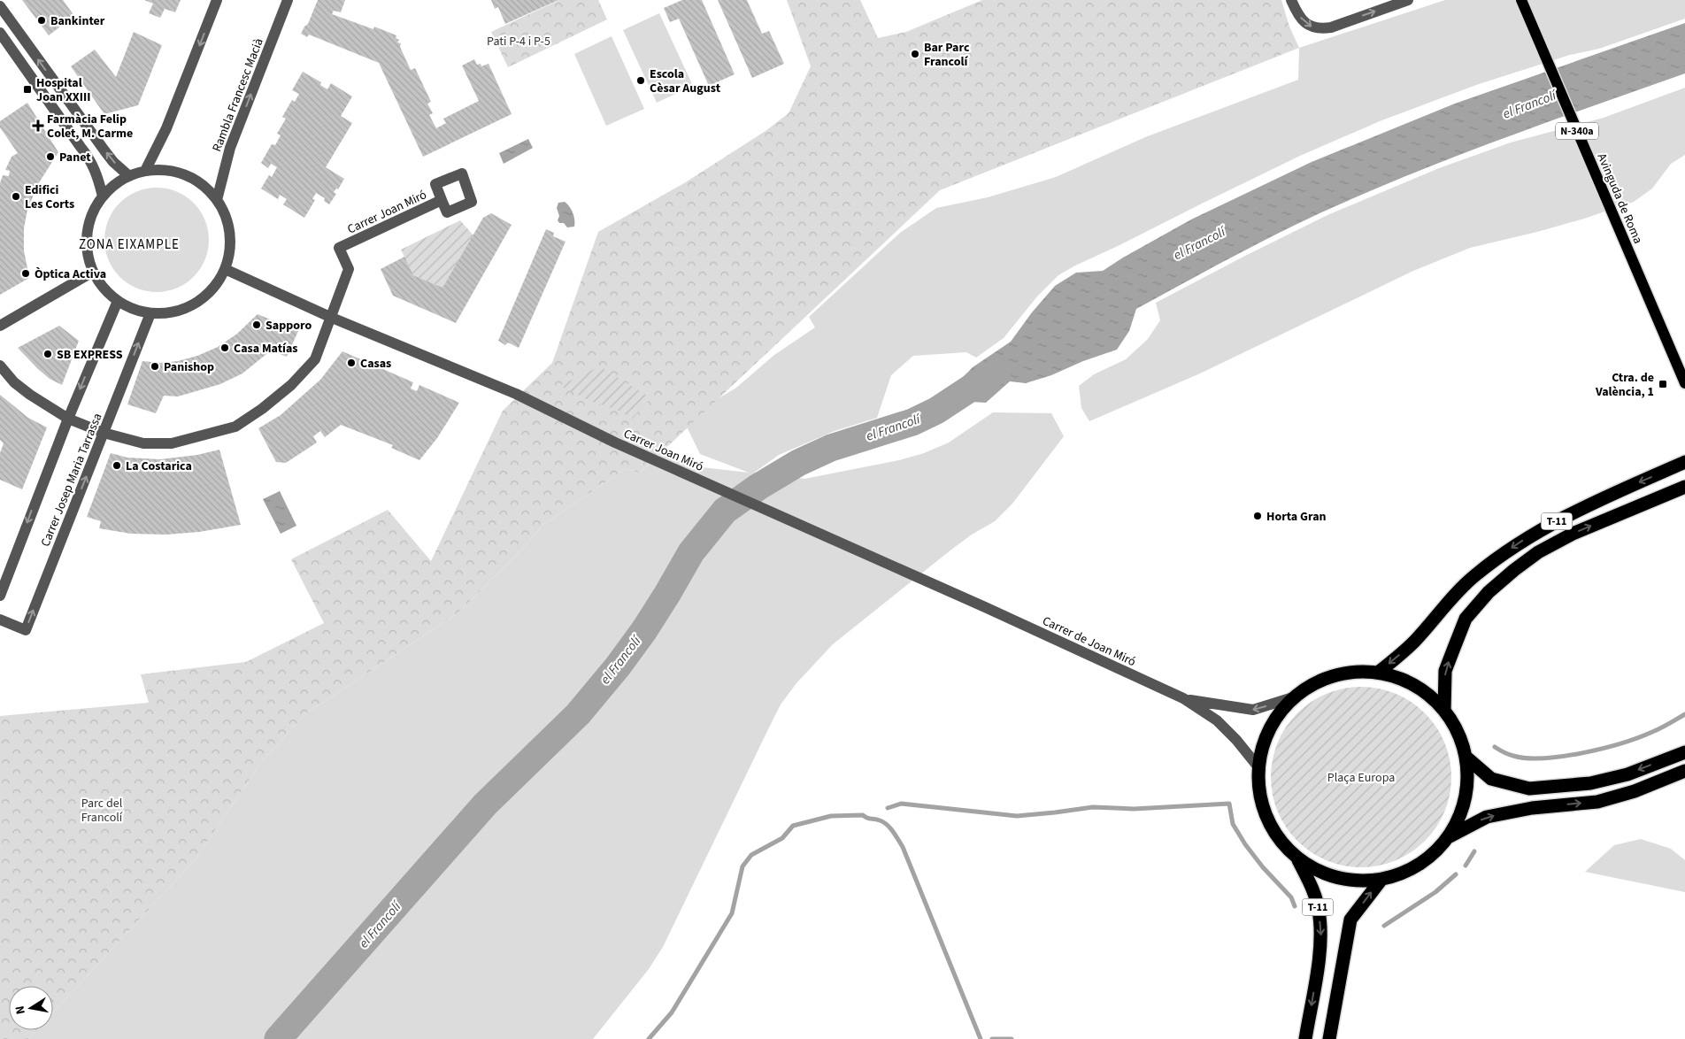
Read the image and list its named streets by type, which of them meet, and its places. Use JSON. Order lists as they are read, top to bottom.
{
  "streets": {
    "highway": ["T-11"],
    "main road": ["N-340a", "Avinguda de Roma"],
    "street": [
      "Rambla Francesc Macià",
      "Carrer Joan Miró",
      "Carrer Josep Maria Tarrassa",
      "Carrer de Joan Miró"
    ]
  },
  "crossings": [
    ["Rambla Francesc Macià", "Carrer Joan Miró"],
    ["Rambla Francesc Macià", "Carrer Josep Maria Tarrassa"],
    ["Carrer Joan Miró", "Carrer Josep Maria Tarrassa"],
    ["Carrer Joan Miró", "Carrer de Joan Miró"],
    ["T-11", "Carrer de Joan Miró"]
  ],
  "districts": ["ZONA EIXAMPLE"],
  "water": ["el Francolí"],
  "parks": ["Pati P-4 i P-5", "Plaça Europa", "Parc del Francolí"],
  "places": {
    "other": [
      "Bankinter",
      "Bar Parc Francolí",
      "Escola Cèsar August",
      "Panet",
      "Edifici Les Corts",
      "Òptica Activa",
      "Sapporo",
      "Casa Matías",
      "SB EXPRESS",
      "Casas",
      "Panishop",
      "La Costarica",
      "Horta Gran"
    ],
    "transit": ["Hospital Joan XXIII", "Ctra. de València, 1"],
    "health": ["Farmàcia Felip Colet, M. Carme"]
  },
  "north": "left"
}
